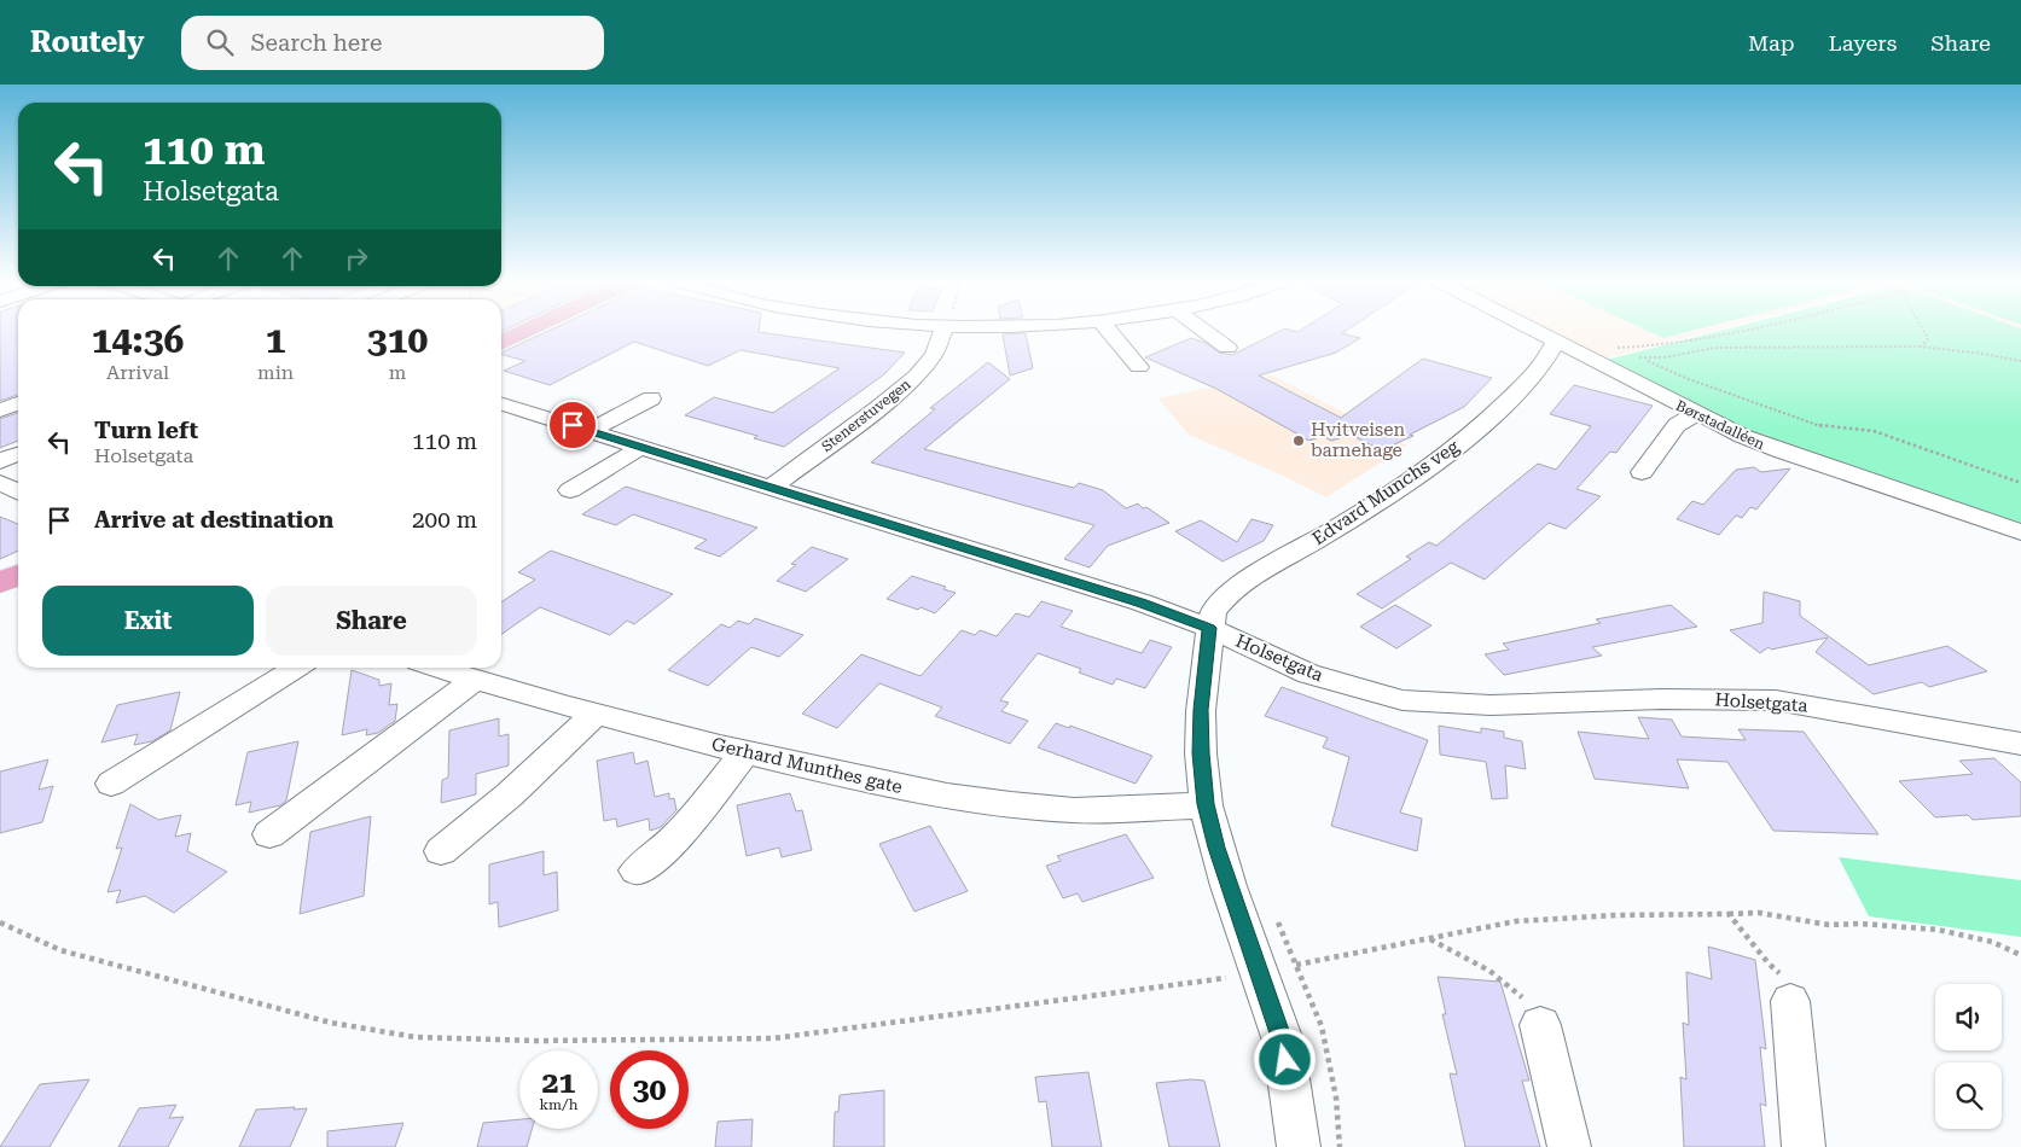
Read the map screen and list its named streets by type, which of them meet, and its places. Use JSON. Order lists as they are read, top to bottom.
{
  "streets": {
    "street": [
      "Stenerstuvegen",
      "Børstadalléen",
      "Edvard Munchs veg",
      "Holsetgata",
      "Gerhard Munthes gate"
    ]
  },
  "crossings": [
    ["Stenerstuvegen", "Holsetgata"],
    ["Børstadalléen", "Edvard Munchs veg"],
    ["Edvard Munchs veg", "Holsetgata"],
    ["Edvard Munchs veg", "Gerhard Munthes gate"]
  ],
  "places": ["Hvitveisen barnehage"],
  "page": {
    "header": "Routely",
    "search": "Search here",
    "nav": ["Map", "Layers", "Share"],
    "turn": ["110 m", "Holsetgata"],
    "eta": [
      "14:36",
      "Arrival",
      "1",
      "min",
      "310",
      "m"
    ],
    "list": [
      {
        "name": "Turn left",
        "note": "Holsetgata",
        "value": "110 m"
      },
      {
        "name": "Arrive at destination",
        "value": "200 m"
      }
    ],
    "buttons": ["Exit", "Share"],
    "speed": "21 km/h",
    "limit": "30"
  }
}
